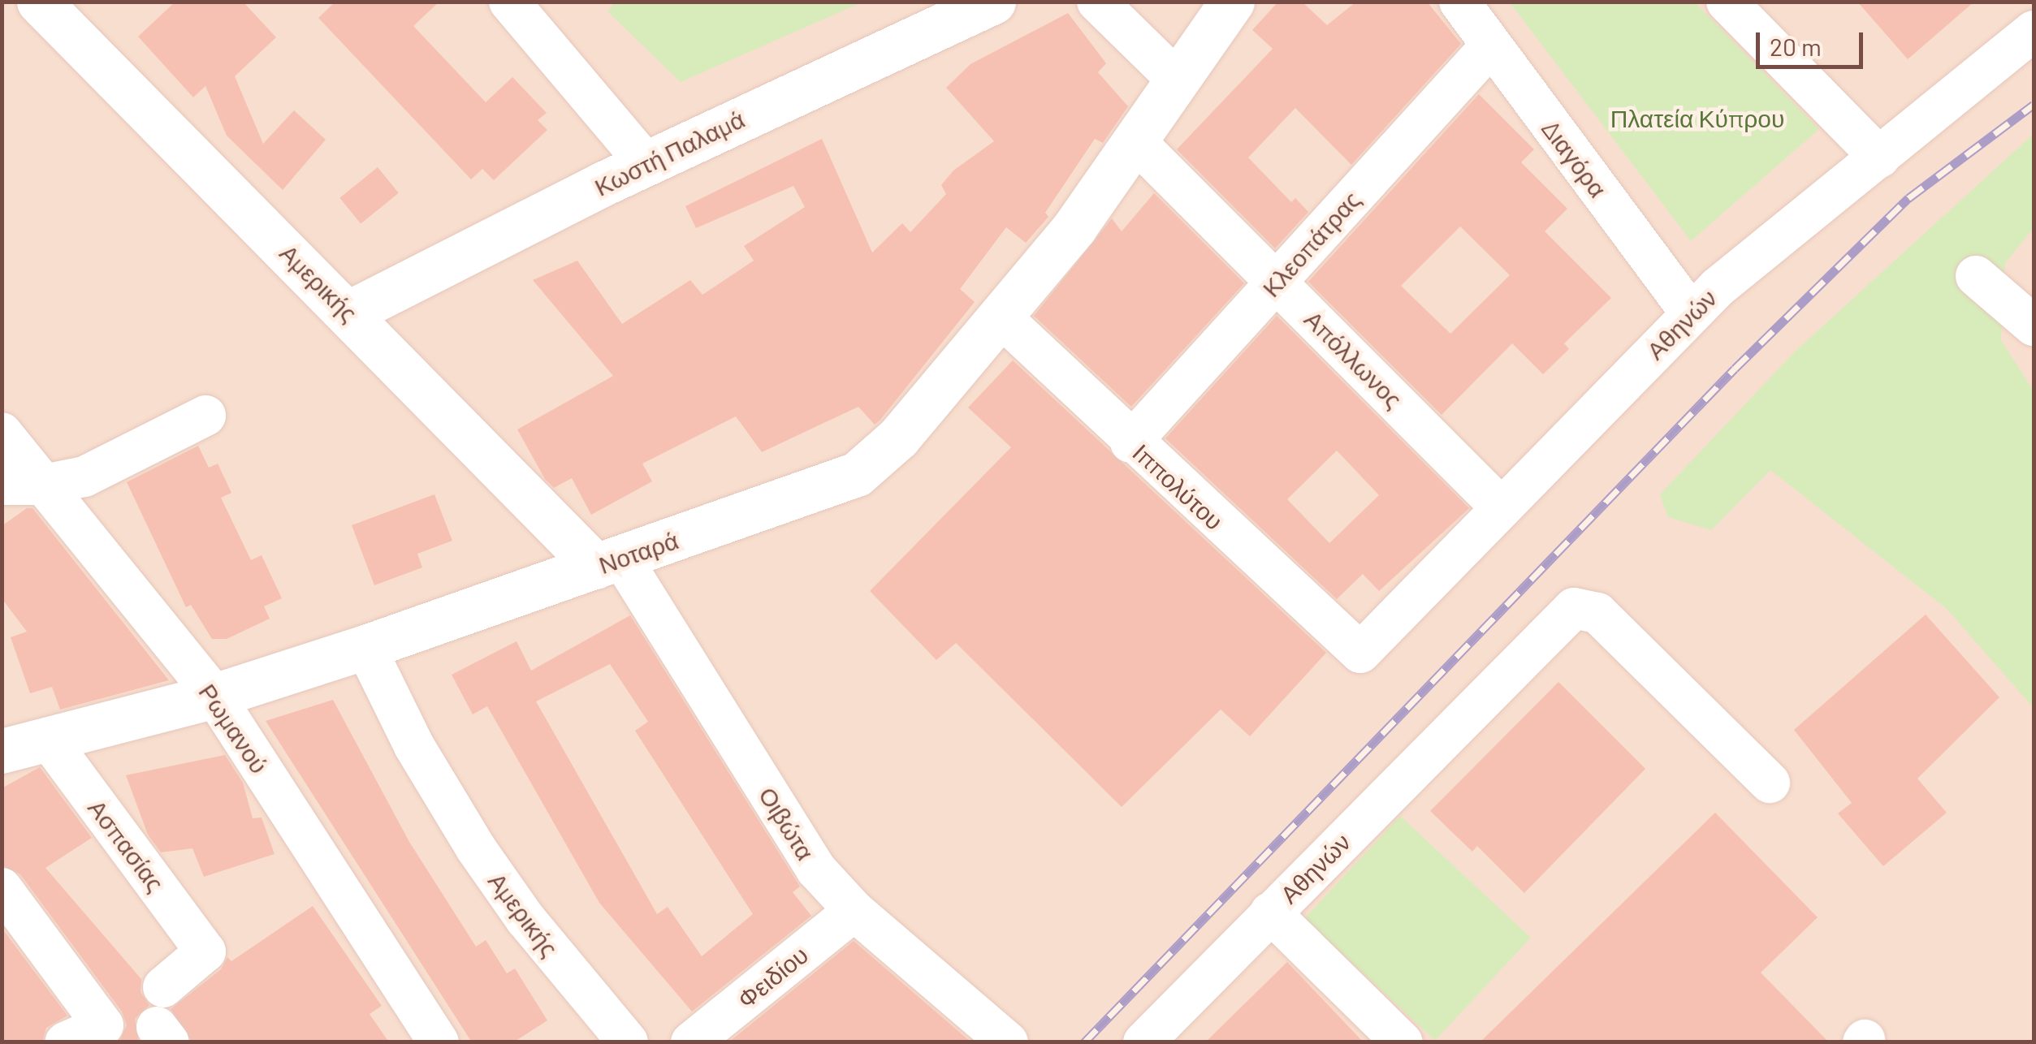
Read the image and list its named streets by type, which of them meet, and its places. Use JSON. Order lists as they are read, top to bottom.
{
  "streets": {
    "street": [
      "Κωστή Παλαμά",
      "Διαγόρα",
      "Κλεοπάτρας",
      "Αμερικής",
      "Αθηνών",
      "Απόλλωνος",
      "Ιππολύτου",
      "Νοταρά",
      "Ρωμανού",
      "Οιβώτα",
      "Ασπασίας",
      "Φειδίου"
    ]
  },
  "crossings": [
    ["Κωστή Παλαμά", "Αμερικής"],
    ["Διαγόρα", "Κλεοπάτρας"],
    ["Διαγόρα", "Αθηνών"],
    ["Κλεοπάτρας", "Απόλλωνος"],
    ["Κλεοπάτρας", "Ιππολύτου"],
    ["Αμερικής", "Νοταρά"],
    ["Αμερικής", "Οιβώτα"],
    ["Αθηνών", "Απόλλωνος"],
    ["Αθηνών", "Ιππολύτου"],
    ["Απόλλωνος", "Νοταρά"],
    ["Ιππολύτου", "Νοταρά"],
    ["Νοταρά", "Ρωμανού"],
    ["Νοταρά", "Οιβώτα"],
    ["Νοταρά", "Ασπασίας"],
    ["Οιβώτα", "Φειδίου"]
  ],
  "parks": ["Πλατεία Κύπρου"],
  "scale_bar": "20 m"
}
